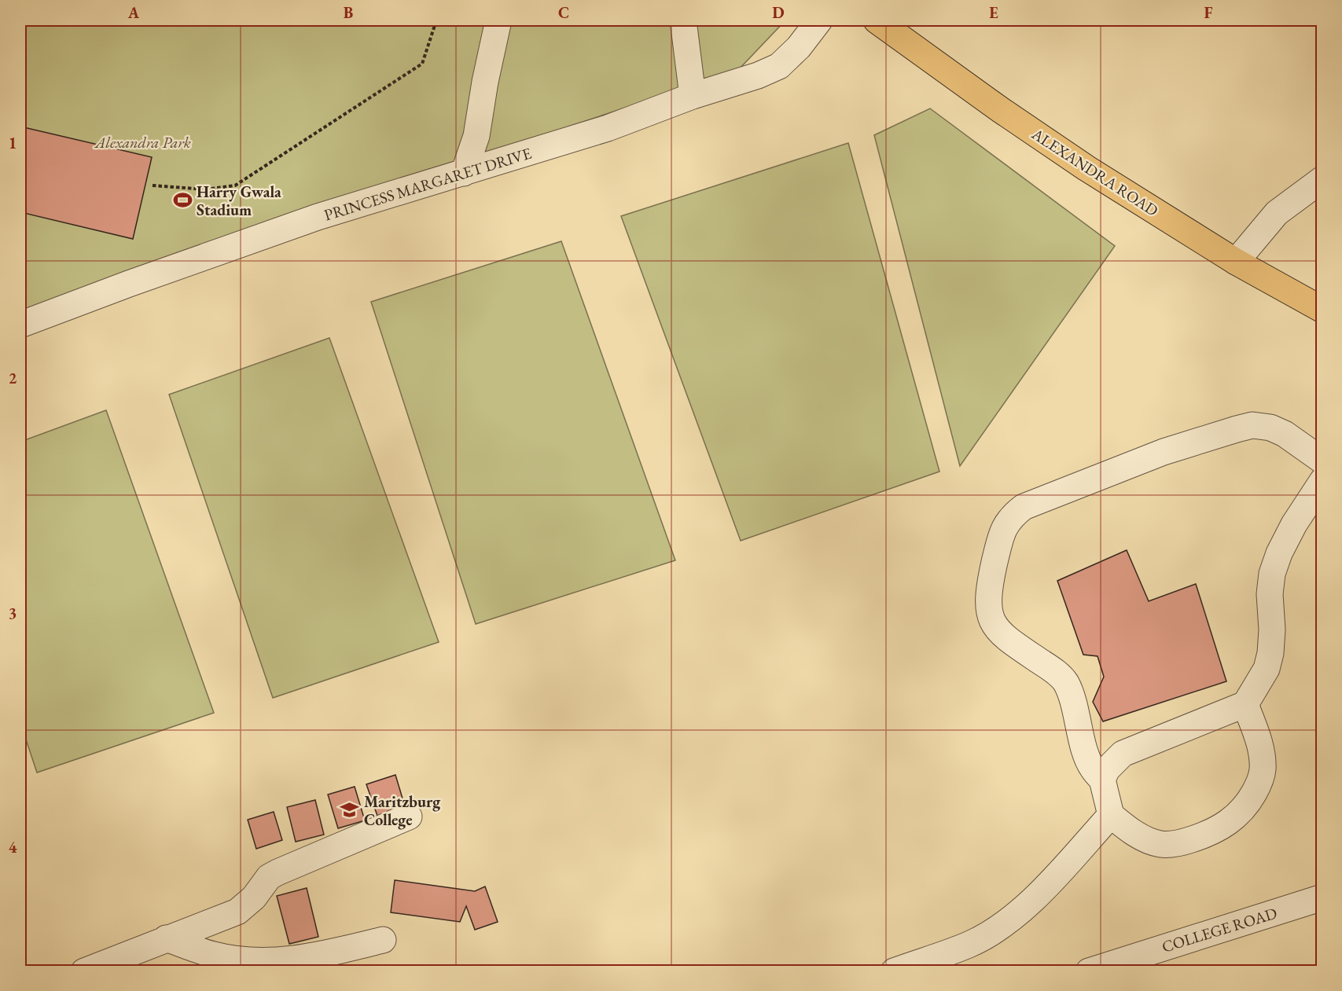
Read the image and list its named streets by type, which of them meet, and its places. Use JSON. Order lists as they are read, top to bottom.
{
  "streets": {
    "main road": ["ALEXANDRA ROAD"],
    "street": ["PRINCESS MARGARET DRIVE", "COLLEGE ROAD"]
  },
  "parks": ["Alexandra Park"],
  "places": {
    "sports": ["Harry Gwala Stadium"],
    "school or university": ["Maritzburg College"]
  },
  "grid": {
    "columns": [
      "A",
      "B",
      "C",
      "D",
      "E",
      "F"
    ],
    "rows": [
      "1",
      "2",
      "3",
      "4"
    ]
  }
}
